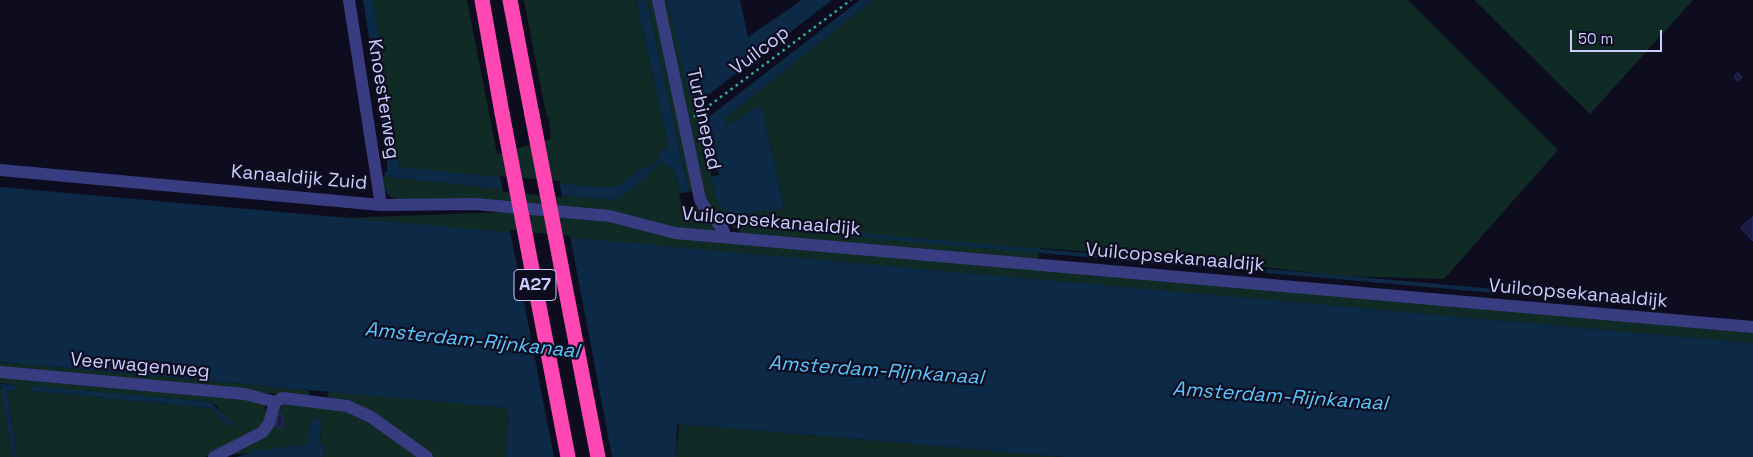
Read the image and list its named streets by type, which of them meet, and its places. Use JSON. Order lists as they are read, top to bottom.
{
  "streets": {
    "highway": ["A27"],
    "street": [
      "Knoesterweg",
      "Turbinepad",
      "Kanaaldijk Zuid",
      "Vuilcopsekanaaldijk",
      "Veerwagenweg"
    ],
    "path": ["Vuilcop"]
  },
  "crossings": [
    ["Vuilcop", "Turbinepad"],
    ["Knoesterweg", "Kanaaldijk Zuid"],
    ["Turbinepad", "Vuilcopsekanaaldijk"],
    ["Kanaaldijk Zuid", "Vuilcopsekanaaldijk"]
  ],
  "water": ["Amsterdam-Rijnkanaal"],
  "scale_bar": "50 m"
}
